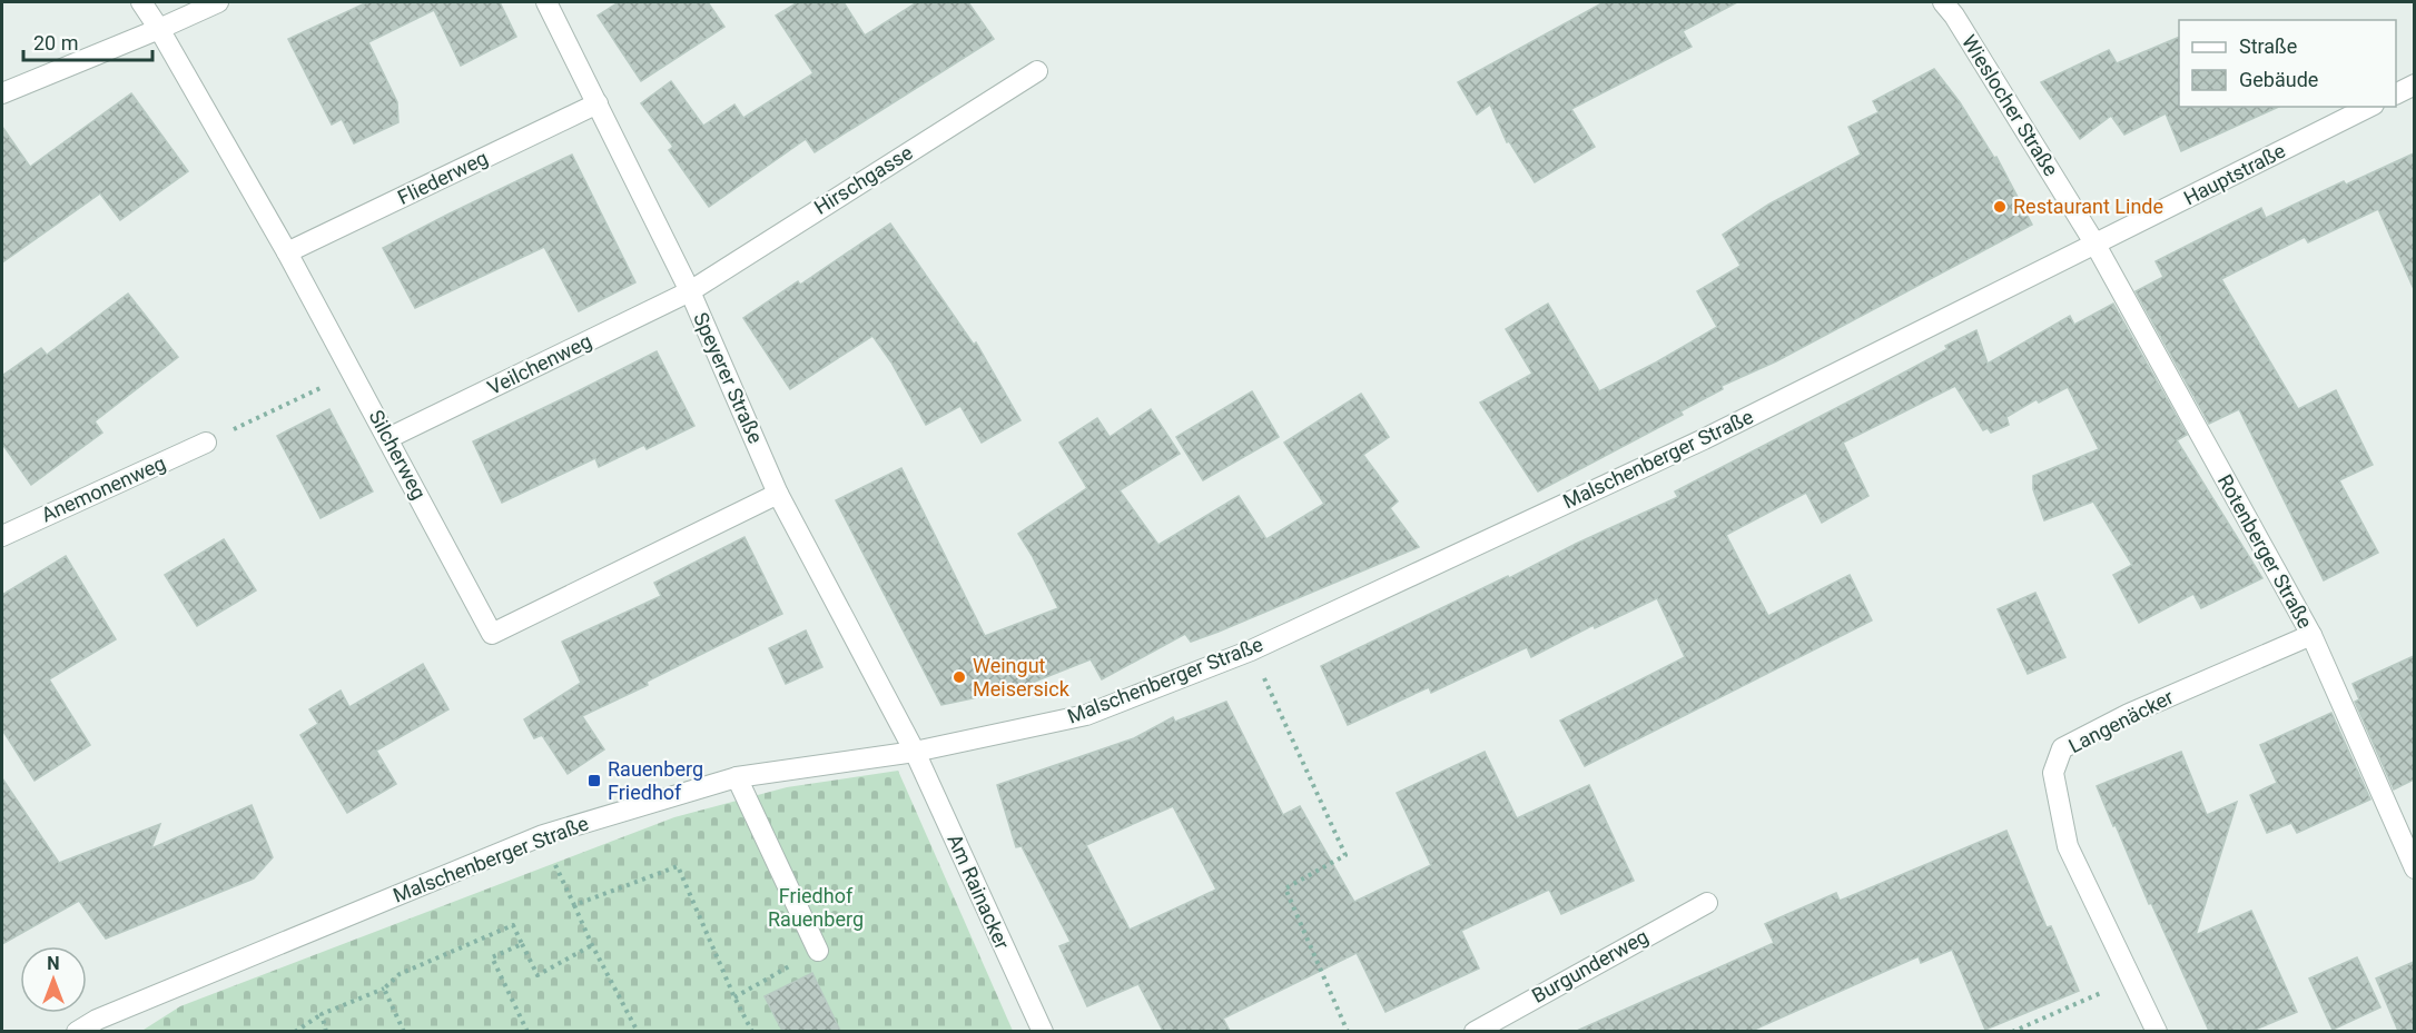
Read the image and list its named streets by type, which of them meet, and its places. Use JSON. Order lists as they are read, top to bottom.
{
  "streets": {
    "street": [
      "Wieslocher Straße",
      "Hauptstraße",
      "Fliederweg",
      "Hirschgasse",
      "Veilchenweg",
      "Speyerer Straße",
      "Silcherweg",
      "Malschenberger Straße",
      "Anemonenweg",
      "Rotenberger Straße",
      "Langenäcker",
      "Am Rainacker",
      "Burgunderweg"
    ]
  },
  "crossings": [
    ["Wieslocher Straße", "Hauptstraße"],
    ["Wieslocher Straße", "Malschenberger Straße"],
    ["Wieslocher Straße", "Rotenberger Straße"],
    ["Hauptstraße", "Malschenberger Straße"],
    ["Hauptstraße", "Rotenberger Straße"],
    ["Fliederweg", "Speyerer Straße"],
    ["Fliederweg", "Silcherweg"],
    ["Hirschgasse", "Veilchenweg"],
    ["Hirschgasse", "Speyerer Straße"],
    ["Veilchenweg", "Speyerer Straße"],
    ["Veilchenweg", "Silcherweg"],
    ["Speyerer Straße", "Silcherweg"],
    ["Speyerer Straße", "Malschenberger Straße"],
    ["Speyerer Straße", "Am Rainacker"],
    ["Malschenberger Straße", "Rotenberger Straße"],
    ["Malschenberger Straße", "Am Rainacker"],
    ["Rotenberger Straße", "Langenäcker"]
  ],
  "parks": ["Friedhof Rauenberg"],
  "places": {
    "other": ["Restaurant Linde", "Weingut Meisersick"],
    "transit": ["Rauenberg Friedhof"]
  },
  "legend": ["Straße", "Gebäude"],
  "scale_bar": "20 m",
  "north": "top"
}
